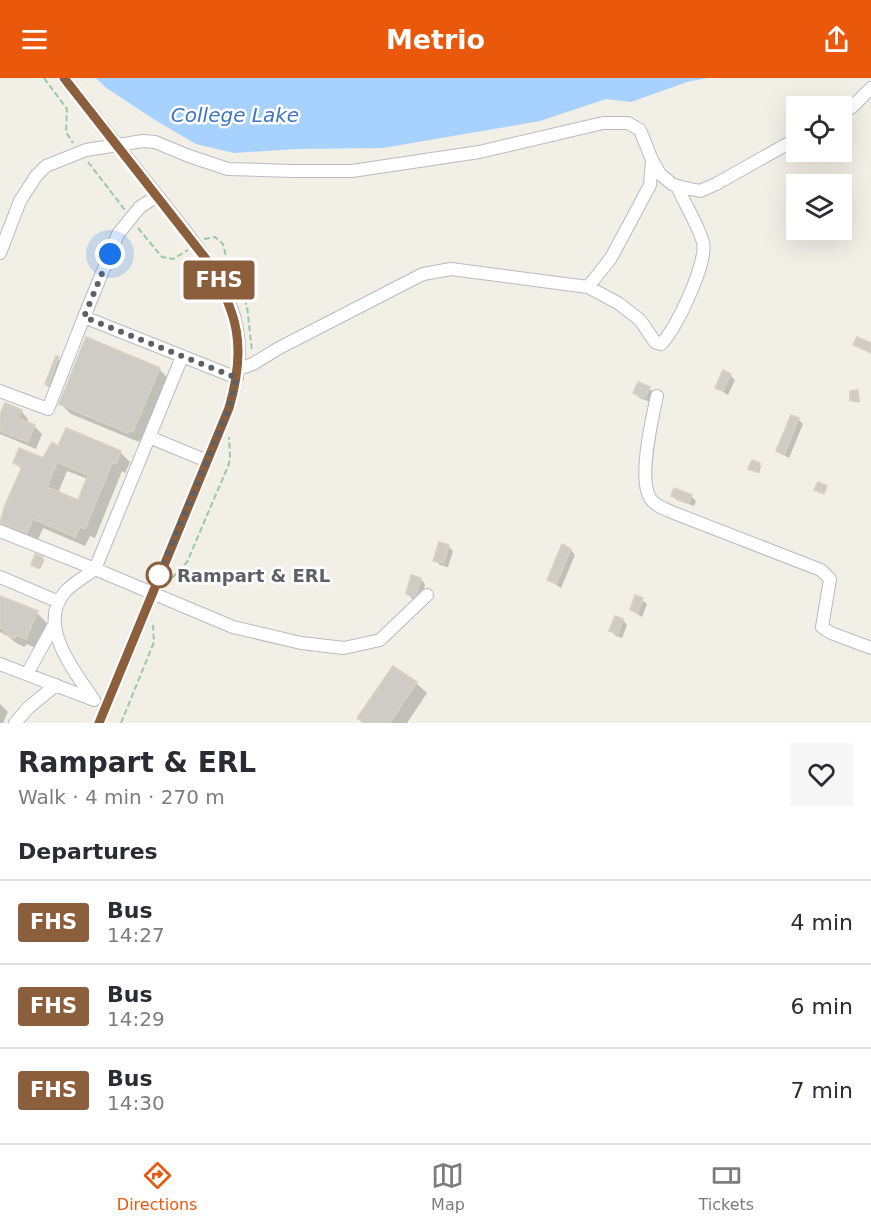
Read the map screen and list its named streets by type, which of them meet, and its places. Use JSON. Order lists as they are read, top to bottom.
{
  "water": ["College Lake"],
  "places": ["Rampart & ERL"],
  "lines": ["bus line FHS"],
  "page": {
    "header": "Metrio",
    "on_map": "FHS",
    "heading": [
      ["Rampart & ERL", "Walk · 4 min · 270 m"],
      "Departures"
    ],
    "list": [
      {
        "mark": "FHS",
        "name": "Bus",
        "note": "14:27",
        "value": "4 min"
      },
      {
        "mark": "FHS",
        "name": "Bus",
        "note": "14:29",
        "value": "6 min"
      },
      {
        "mark": "FHS",
        "name": "Bus",
        "note": "14:30",
        "value": "7 min"
      }
    ],
    "tabs": ["Directions", "Map", "Tickets"]
  }
}
